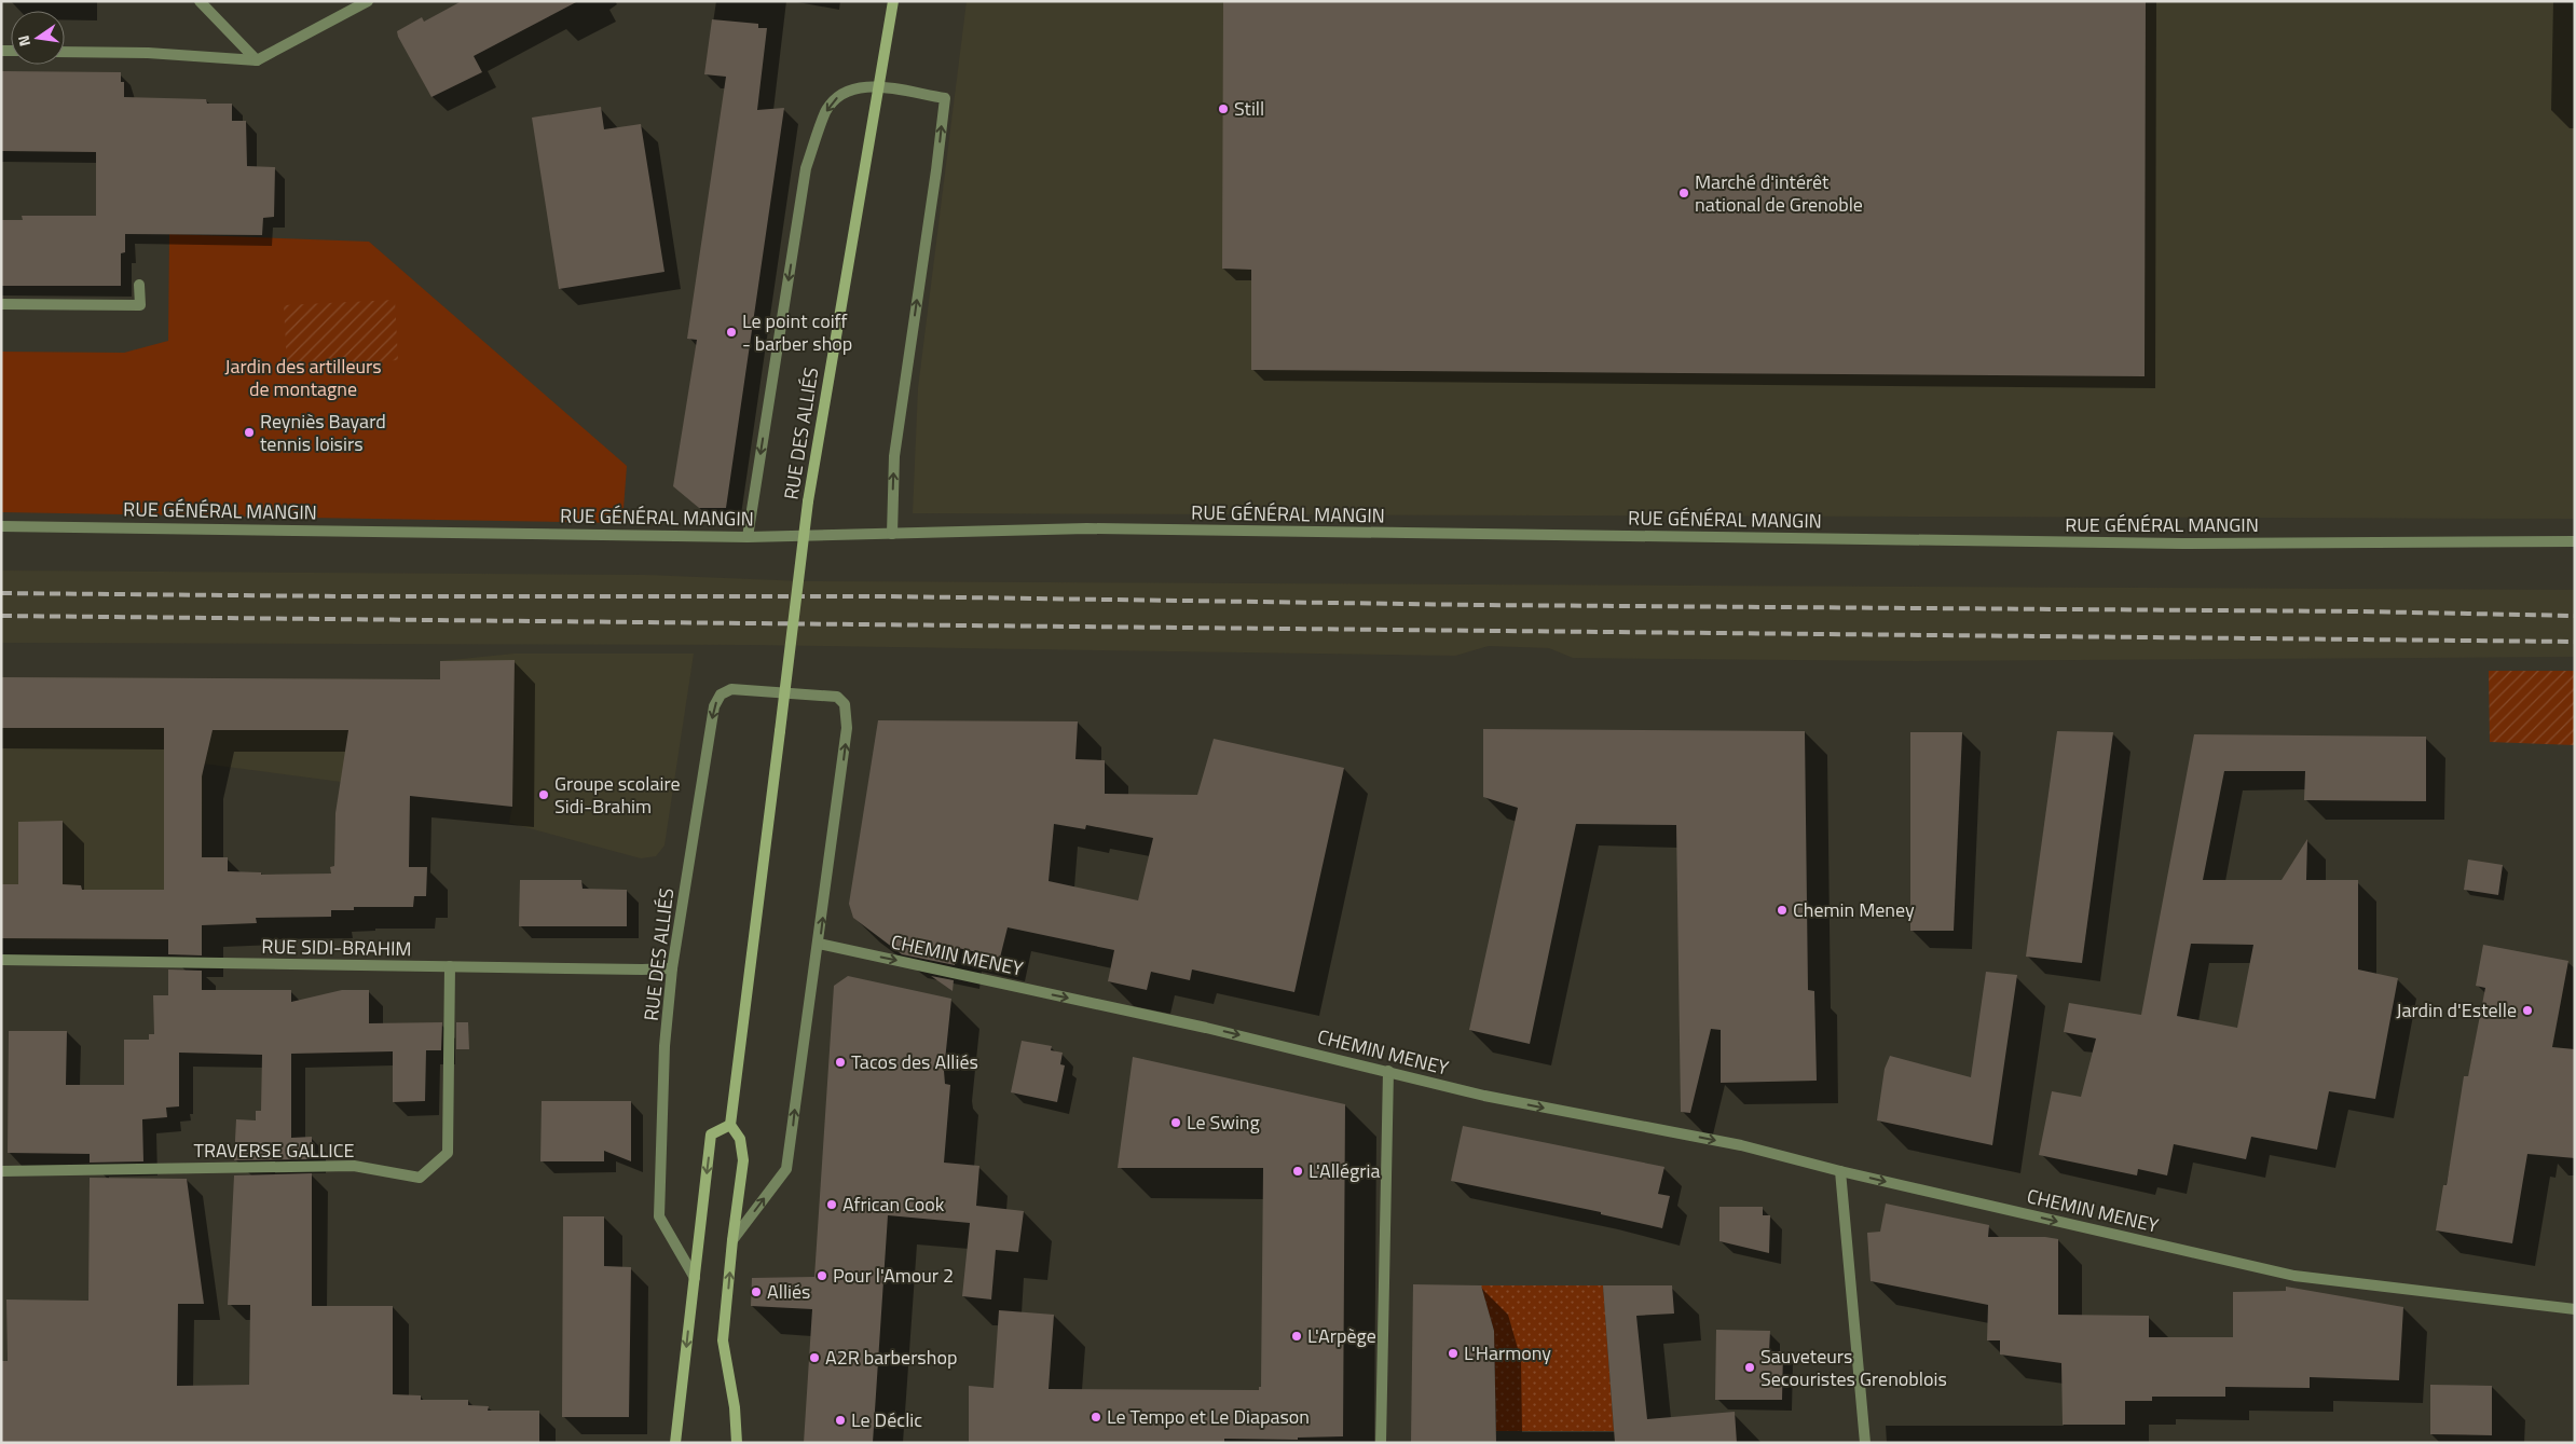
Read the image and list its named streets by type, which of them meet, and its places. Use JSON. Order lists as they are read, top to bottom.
{
  "streets": {
    "main road": ["RUE DES ALLIÉS"],
    "street": [
      "RUE GÉNÉRAL MANGIN",
      "RUE SIDI-BRAHIM",
      "CHEMIN MENEY",
      "TRAVERSE GALLICE"
    ]
  },
  "crossings": [
    ["RUE DES ALLIÉS", "RUE GÉNÉRAL MANGIN"],
    ["RUE DES ALLIÉS", "RUE SIDI-BRAHIM"],
    ["RUE DES ALLIÉS", "CHEMIN MENEY"],
    ["RUE SIDI-BRAHIM", "TRAVERSE GALLICE"]
  ],
  "one_way": ["CHEMIN MENEY"],
  "parks": ["Jardin des artilleurs de montagne"],
  "places": [
    "Still",
    "Marché d'intérêt national de Grenoble",
    "Le point coiff - barber shop",
    "Reyniès Bayard tennis loisirs",
    "Groupe scolaire Sidi-Brahim",
    "Chemin Meney",
    "Jardin d'Estelle",
    "Tacos des Alliés",
    "Le Swing",
    "L'Allégria",
    "African Cook",
    "Pour l'Amour 2",
    "Alliés",
    "L'Arpège",
    "L'Harmony",
    "A2R barbershop",
    "Sauveteurs Secouristes Grenoblois",
    "Le Tempo et Le Diapason",
    "Le Déclic"
  ],
  "north": "left"
}
